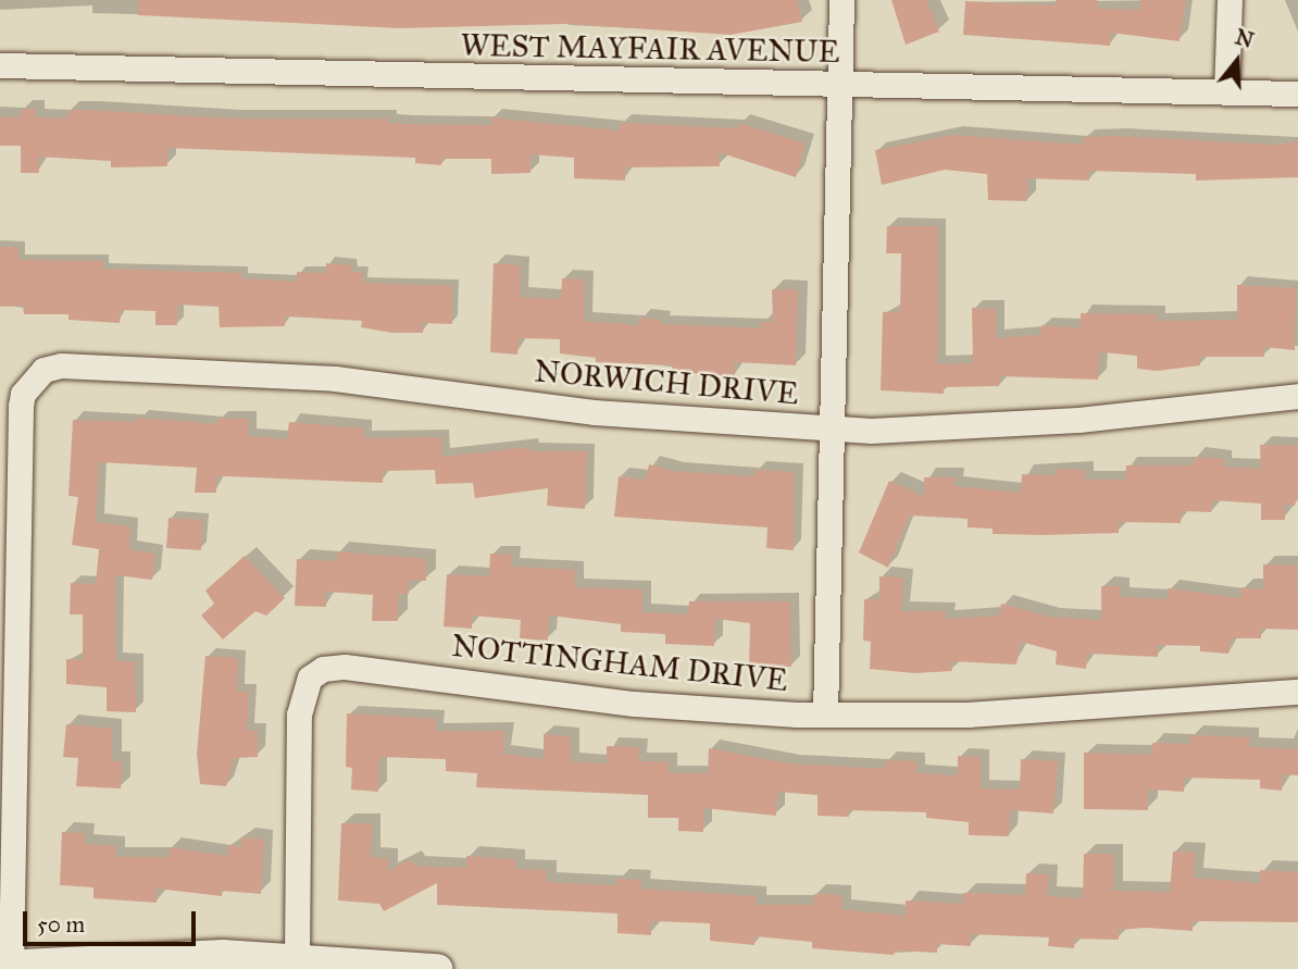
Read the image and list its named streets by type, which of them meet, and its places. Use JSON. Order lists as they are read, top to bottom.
{
  "streets": {
    "street": ["WEST MAYFAIR AVENUE", "NORWICH DRIVE", "NOTTINGHAM DRIVE"]
  },
  "scale_bar": "50 m",
  "north": "top"
}
